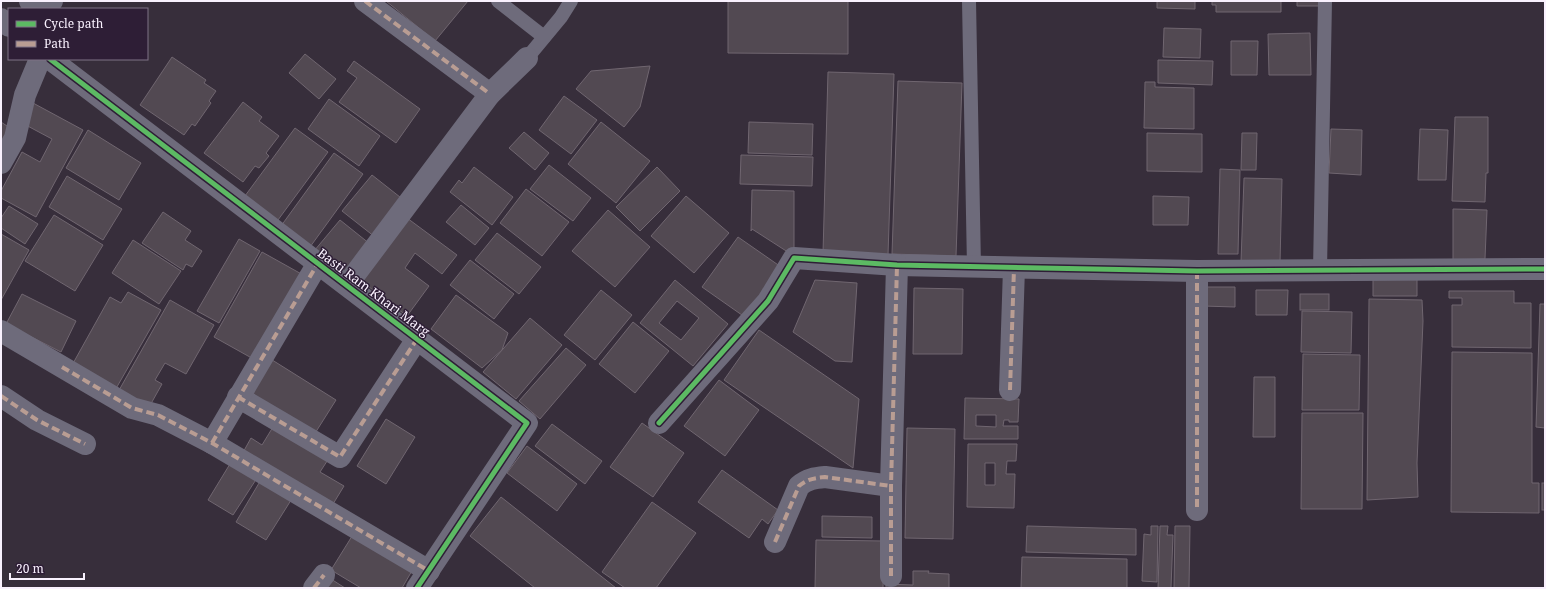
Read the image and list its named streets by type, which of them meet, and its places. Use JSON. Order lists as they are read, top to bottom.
{
  "streets": {
    "street": ["Basti Ram Khari Marg"]
  },
  "legend": ["Cycle path", "Path"],
  "scale_bar": "20 m"
}
